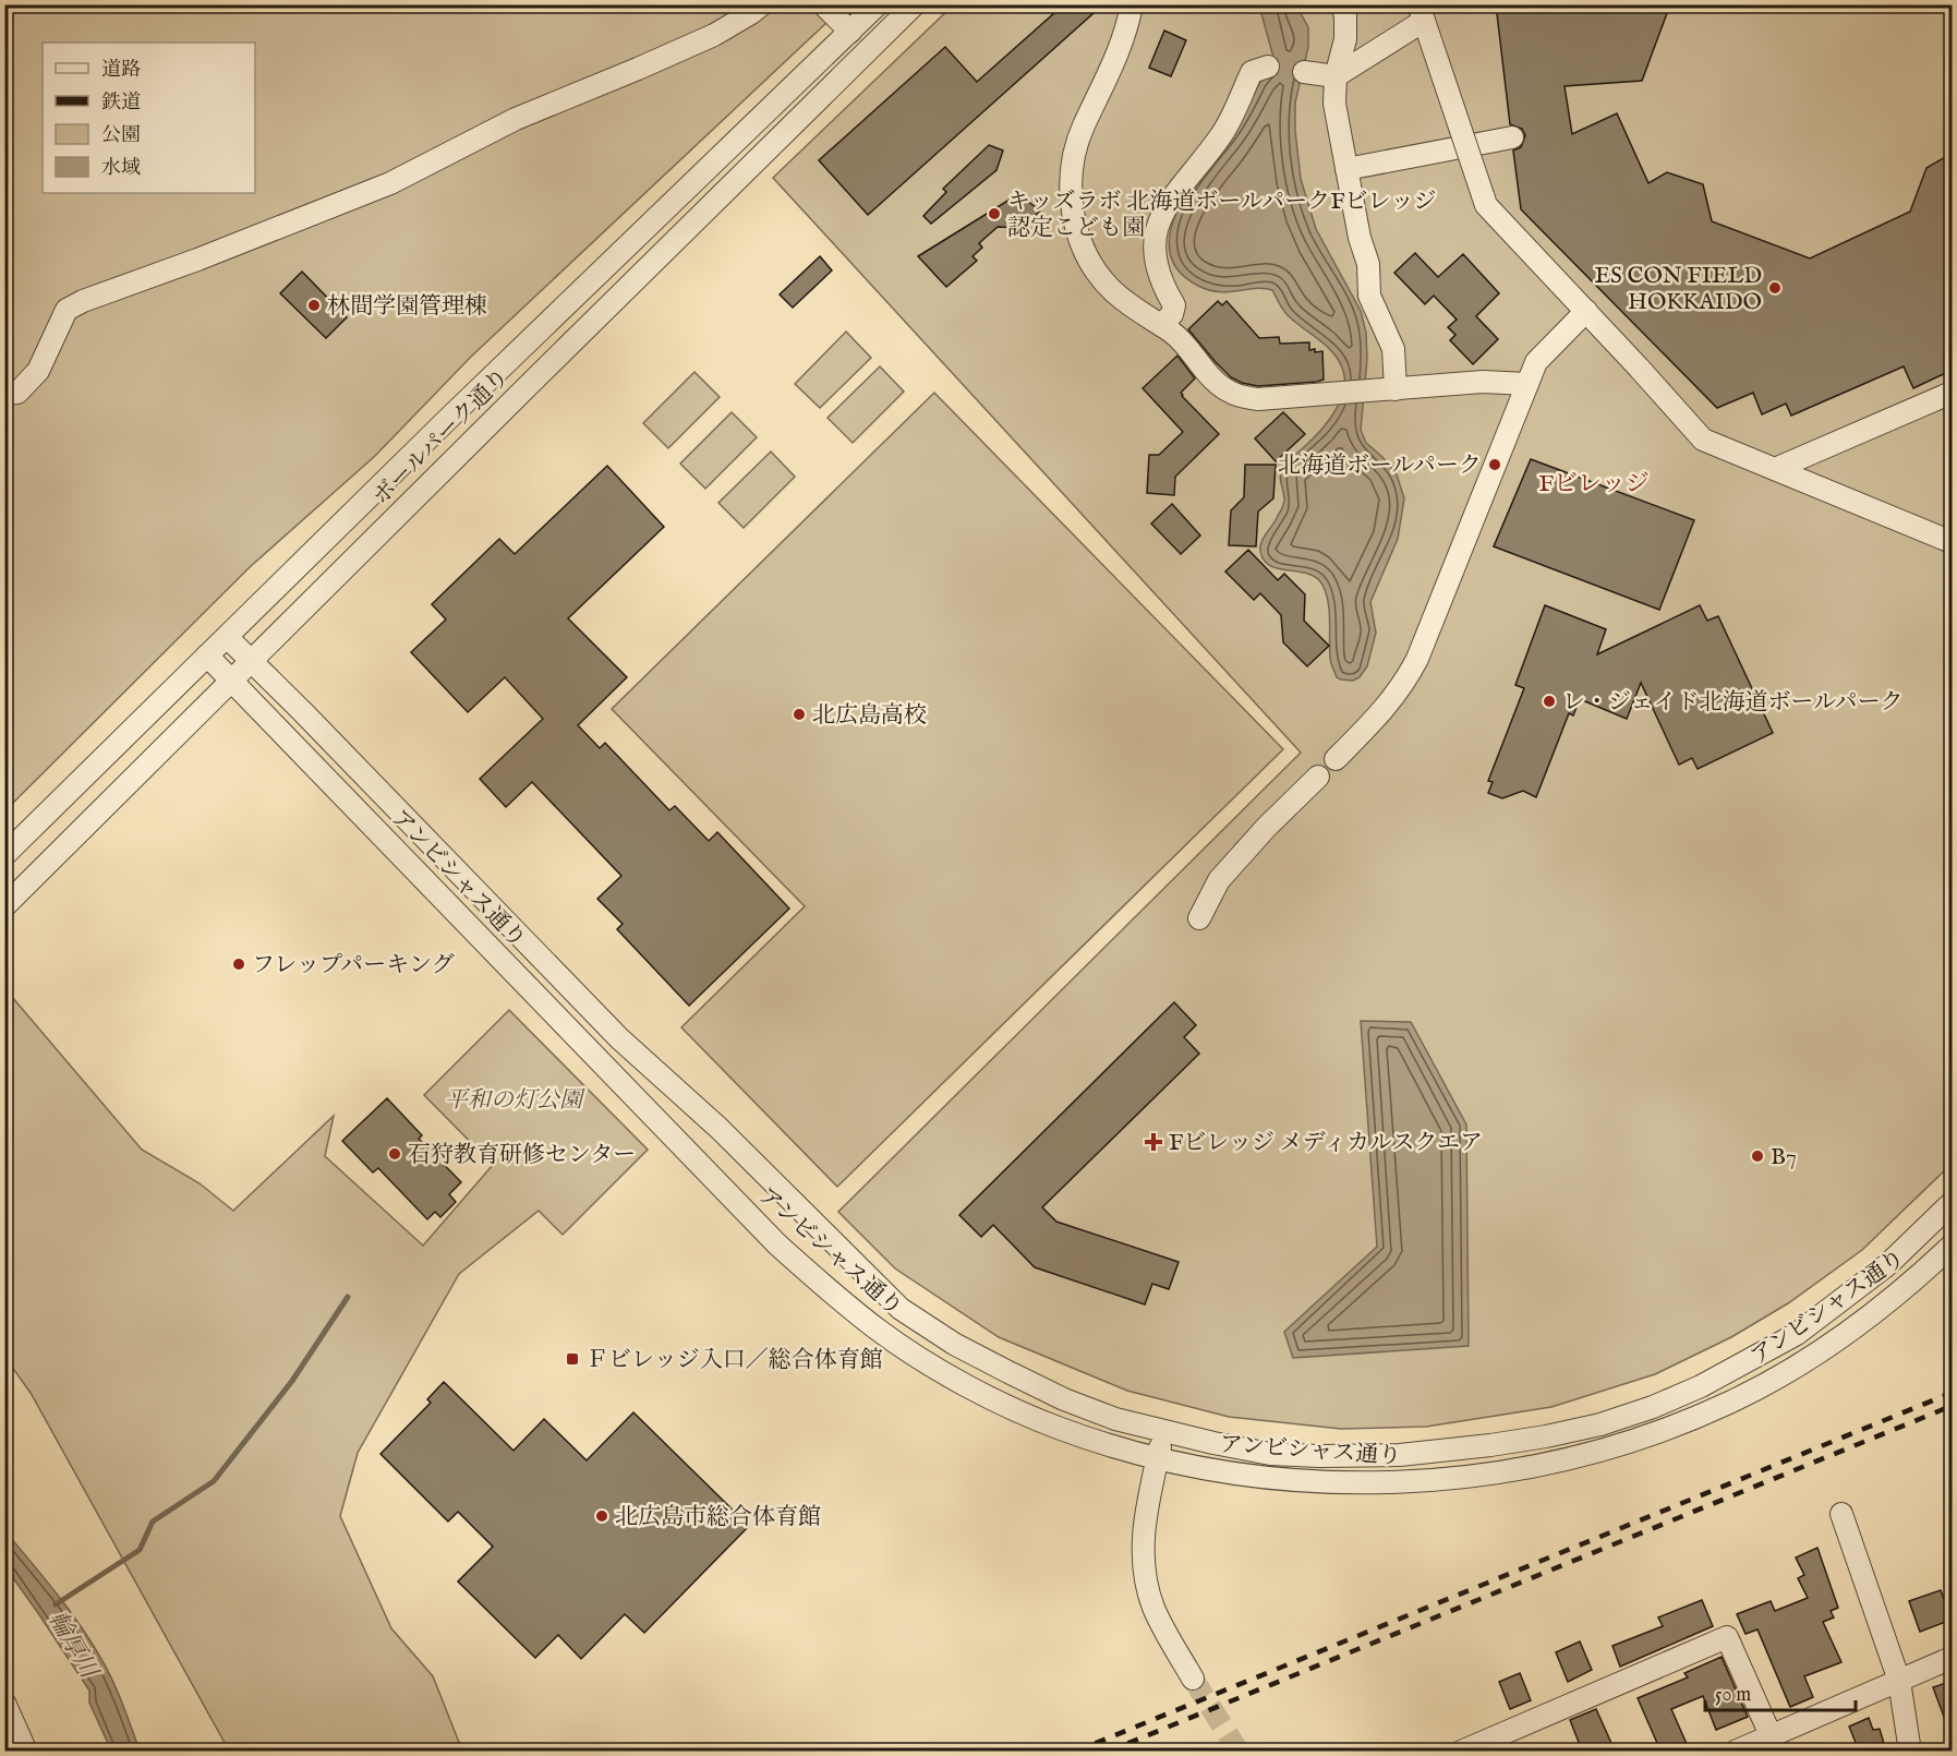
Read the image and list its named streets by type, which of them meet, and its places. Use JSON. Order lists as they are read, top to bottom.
{
  "streets": {
    "street": ["ボールパーク通り", "アンビシャス通り"]
  },
  "crossings": [
    ["ボールパーク通り", "アンビシャス通り"]
  ],
  "districts": ["Fビレッジ"],
  "water": ["輪厚川"],
  "parks": ["平和の灯公園"],
  "places": {
    "other": [
      "キッズラボ 北海道ボールパークFビレッジ 認定こども園",
      "ES CON FIELD HOKKAIDO",
      "林間学園管理棟",
      "北海道ボールパーク",
      "レ・ジェイド北海道ボールパーク",
      "北広島高校",
      "フレップパーキング",
      "石狩教育研修センター",
      "B7",
      "北広島市総合体育館"
    ],
    "health": ["Fビレッジ メディカルスクエア"],
    "transit": ["Ｆビレッジ入口／総合体育館"]
  },
  "legend": [
    "道路",
    "鉄道",
    "公園",
    "水域"
  ],
  "scale_bar": "50 m"
}
